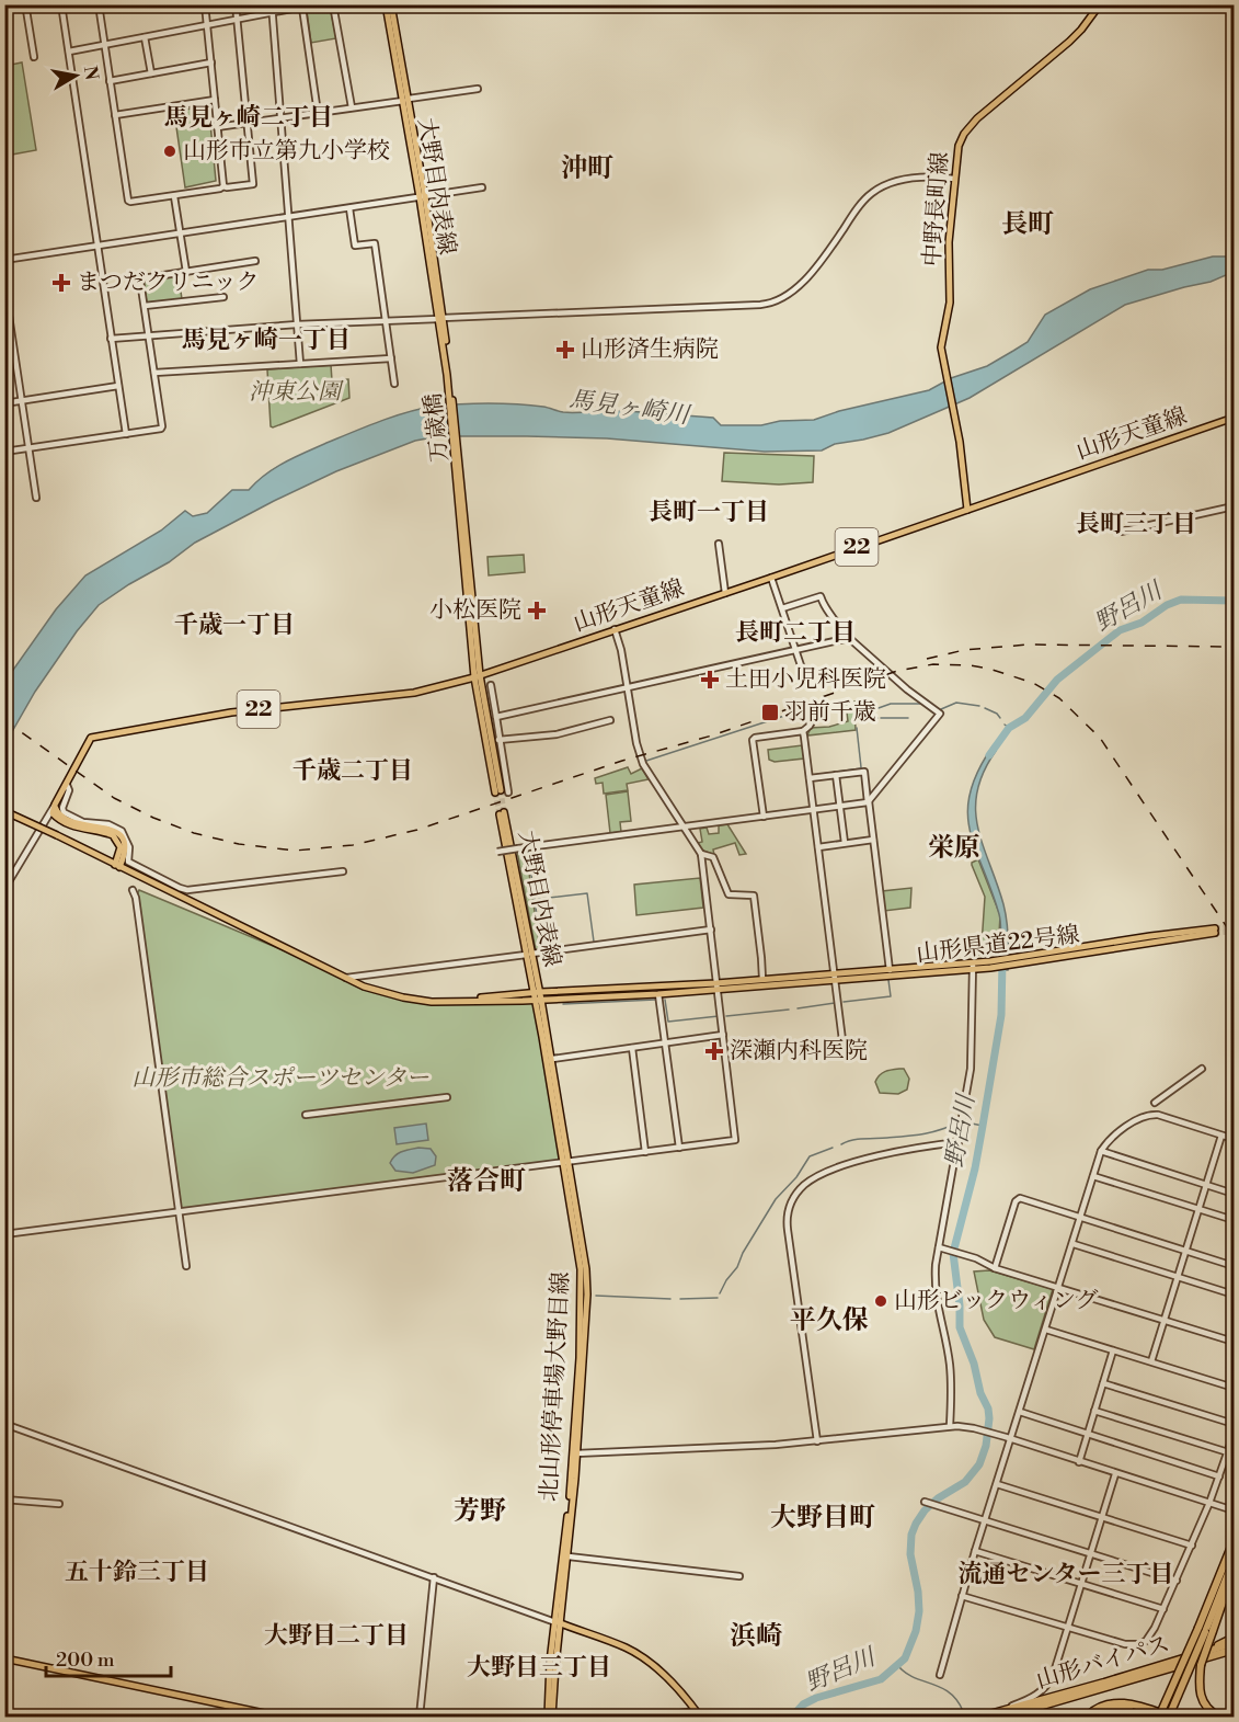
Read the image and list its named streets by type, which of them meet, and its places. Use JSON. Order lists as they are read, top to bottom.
{
  "streets": {
    "highway": ["山形バイパス"],
    "main road": [
      "大野目内表線",
      "中野長町線",
      "万歳橋",
      "山形天童線",
      "22",
      "山形県道22号線",
      "北山形停車場大野目線"
    ]
  },
  "crossings": [
    ["大野目内表線", "万歳橋"],
    ["大野目内表線", "北山形停車場大野目線"],
    ["中野長町線", "山形天童線"],
    ["万歳橋", "山形天童線"]
  ],
  "districts": [
    "馬見ヶ崎二丁目",
    "沖町",
    "長町",
    "馬見ヶ崎一丁目",
    "長町一丁目",
    "長町三丁目",
    "千歳一丁目",
    "長町二丁目",
    "千歳二丁目",
    "栄原",
    "落合町",
    "平久保",
    "芳野",
    "大野目町",
    "五十鈴三丁目",
    "流通センター三丁目",
    "大野目二丁目",
    "浜崎",
    "大野目三丁目"
  ],
  "water": ["馬見ヶ崎川", "野呂川"],
  "parks": ["沖東公園", "山形市総合スポーツセンター"],
  "places": {
    "other": ["山形市立第九小学校", "山形ビックウィング"],
    "health": [
      "まつだクリニック",
      "山形済生病院",
      "小松医院",
      "土田小児科医院",
      "深瀬内科医院"
    ],
    "transit": ["羽前千歳"]
  },
  "scale_bar": "200 m",
  "north": "right"
}
